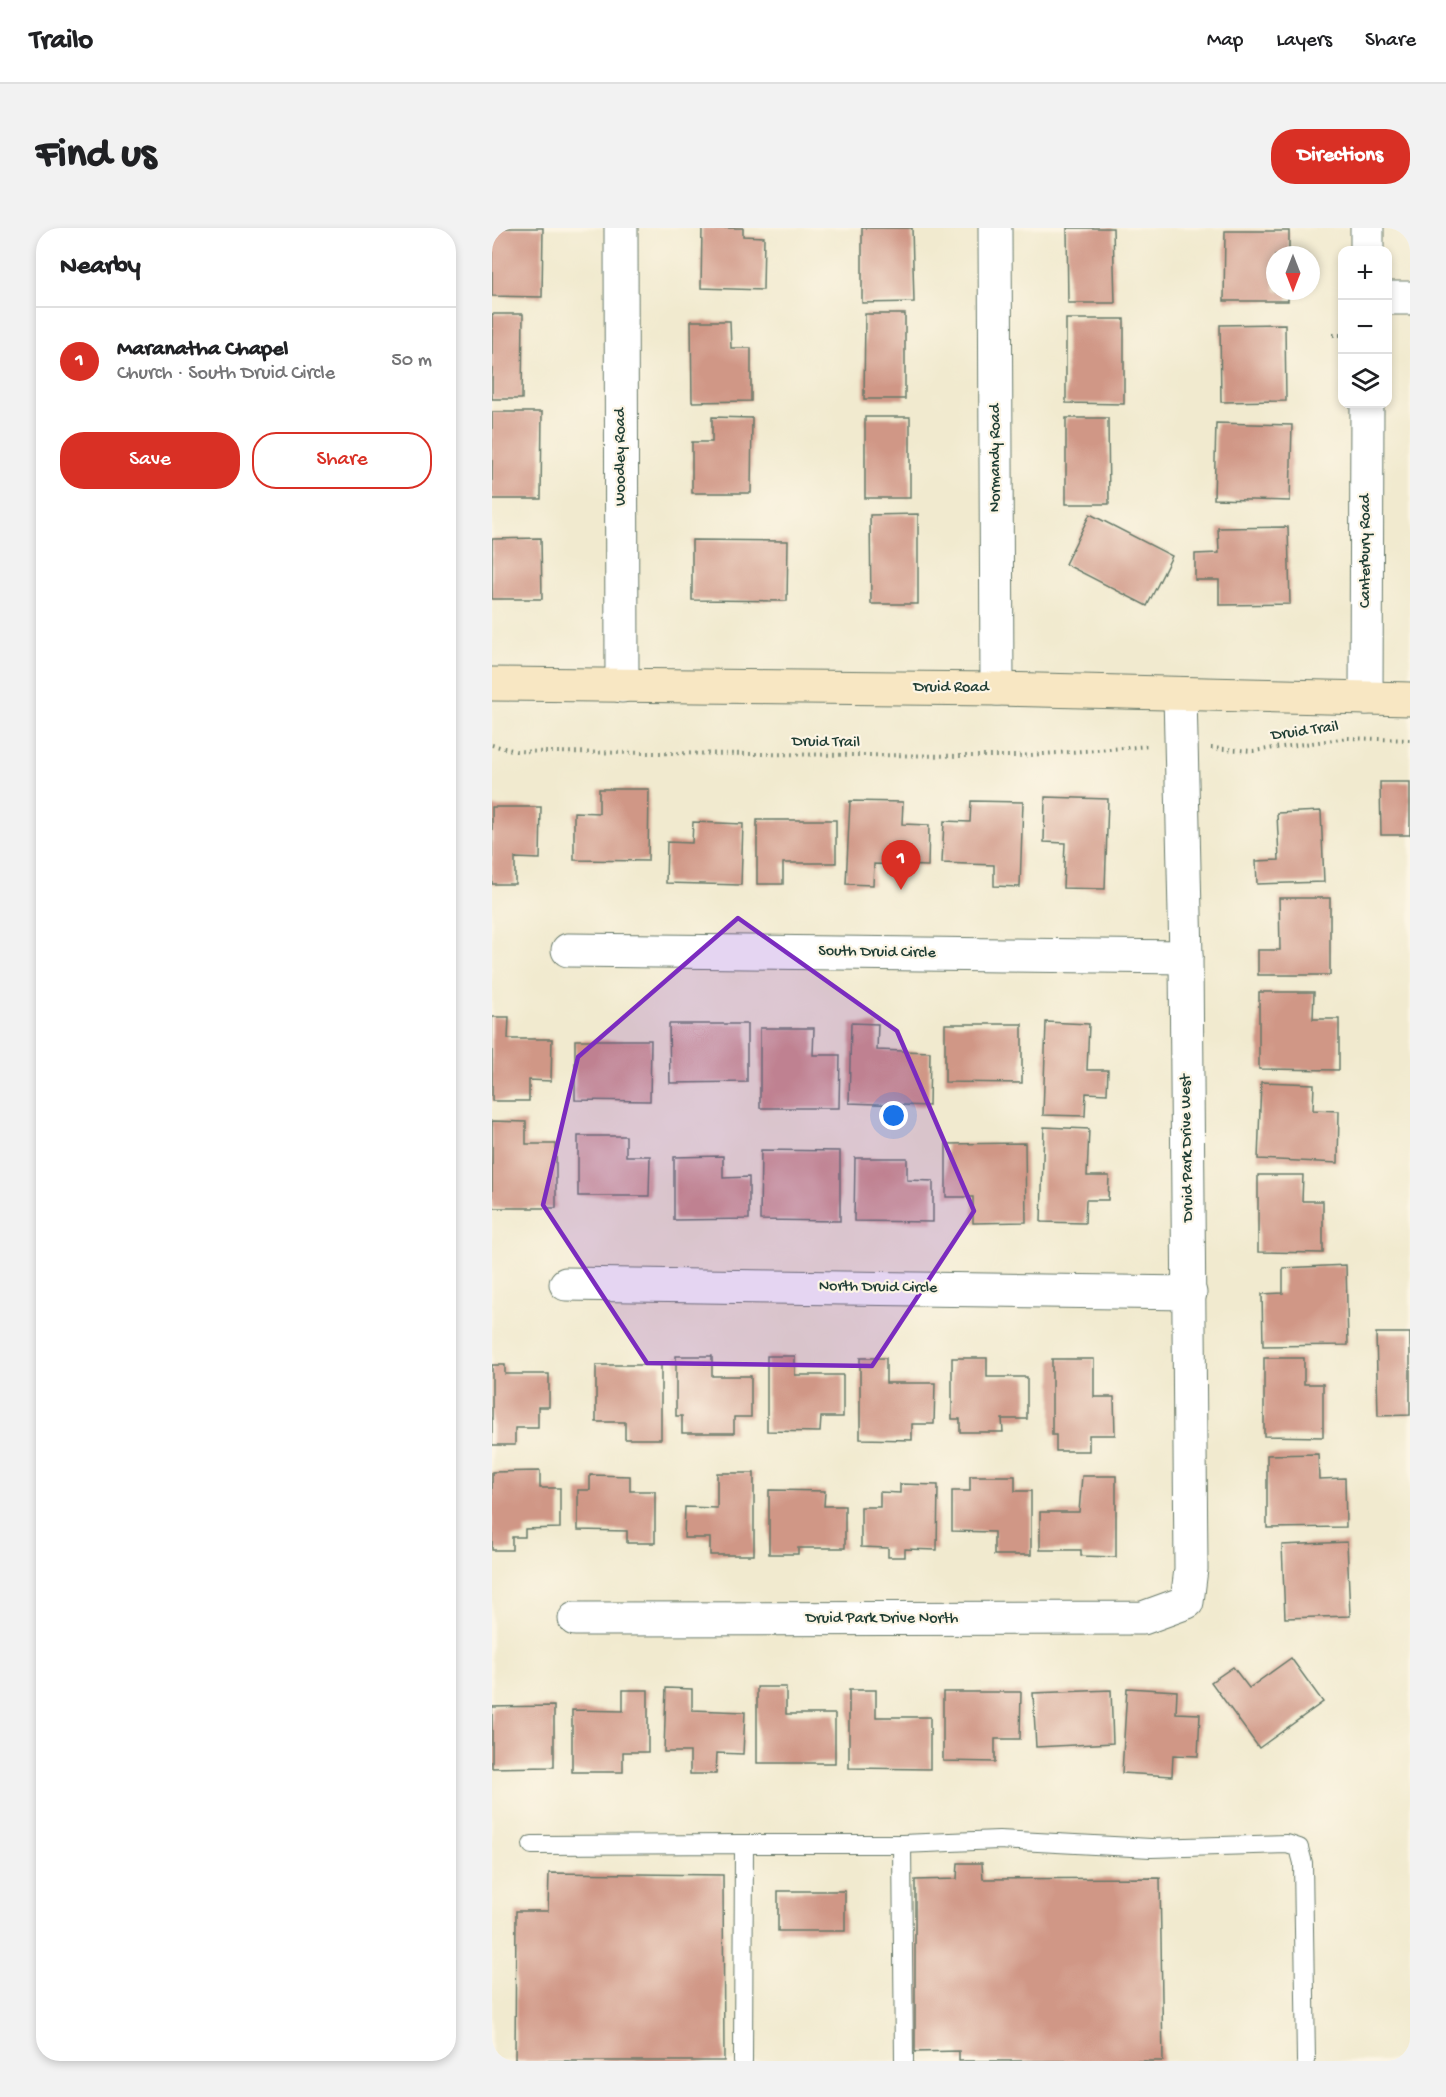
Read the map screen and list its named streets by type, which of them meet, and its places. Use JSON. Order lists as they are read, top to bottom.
{
  "streets": {
    "street": [
      "Woodley Road",
      "Normandy Road",
      "Canterbury Road",
      "Druid Road",
      "South Druid Circle",
      "Druid Park Drive West",
      "North Druid Circle",
      "Druid Park Drive North"
    ],
    "path": ["Druid Trail"]
  },
  "crossings": [
    ["Woodley Road", "Druid Road"],
    ["Normandy Road", "Druid Road"],
    ["Canterbury Road", "Druid Road"],
    ["Druid Road", "Druid Park Drive West"],
    ["South Druid Circle", "Druid Park Drive West"],
    ["Druid Park Drive West", "North Druid Circle"],
    ["Druid Park Drive West", "Druid Park Drive North"]
  ],
  "north": "bottom",
  "page": {
    "header": "Trailo",
    "nav": ["Map", "Layers", "Share"],
    "buttons": [
      "Directions",
      ["Save", "Share"]
    ],
    "title": "Find us",
    "heading": "Nearby",
    "map_buttons": ["+", "−"],
    "list": [
      {
        "mark": "1",
        "name": "Maranatha Chapel",
        "note": "Church · South Druid Circle",
        "value": "50 m"
      }
    ],
    "pins": "1"
  }
}
